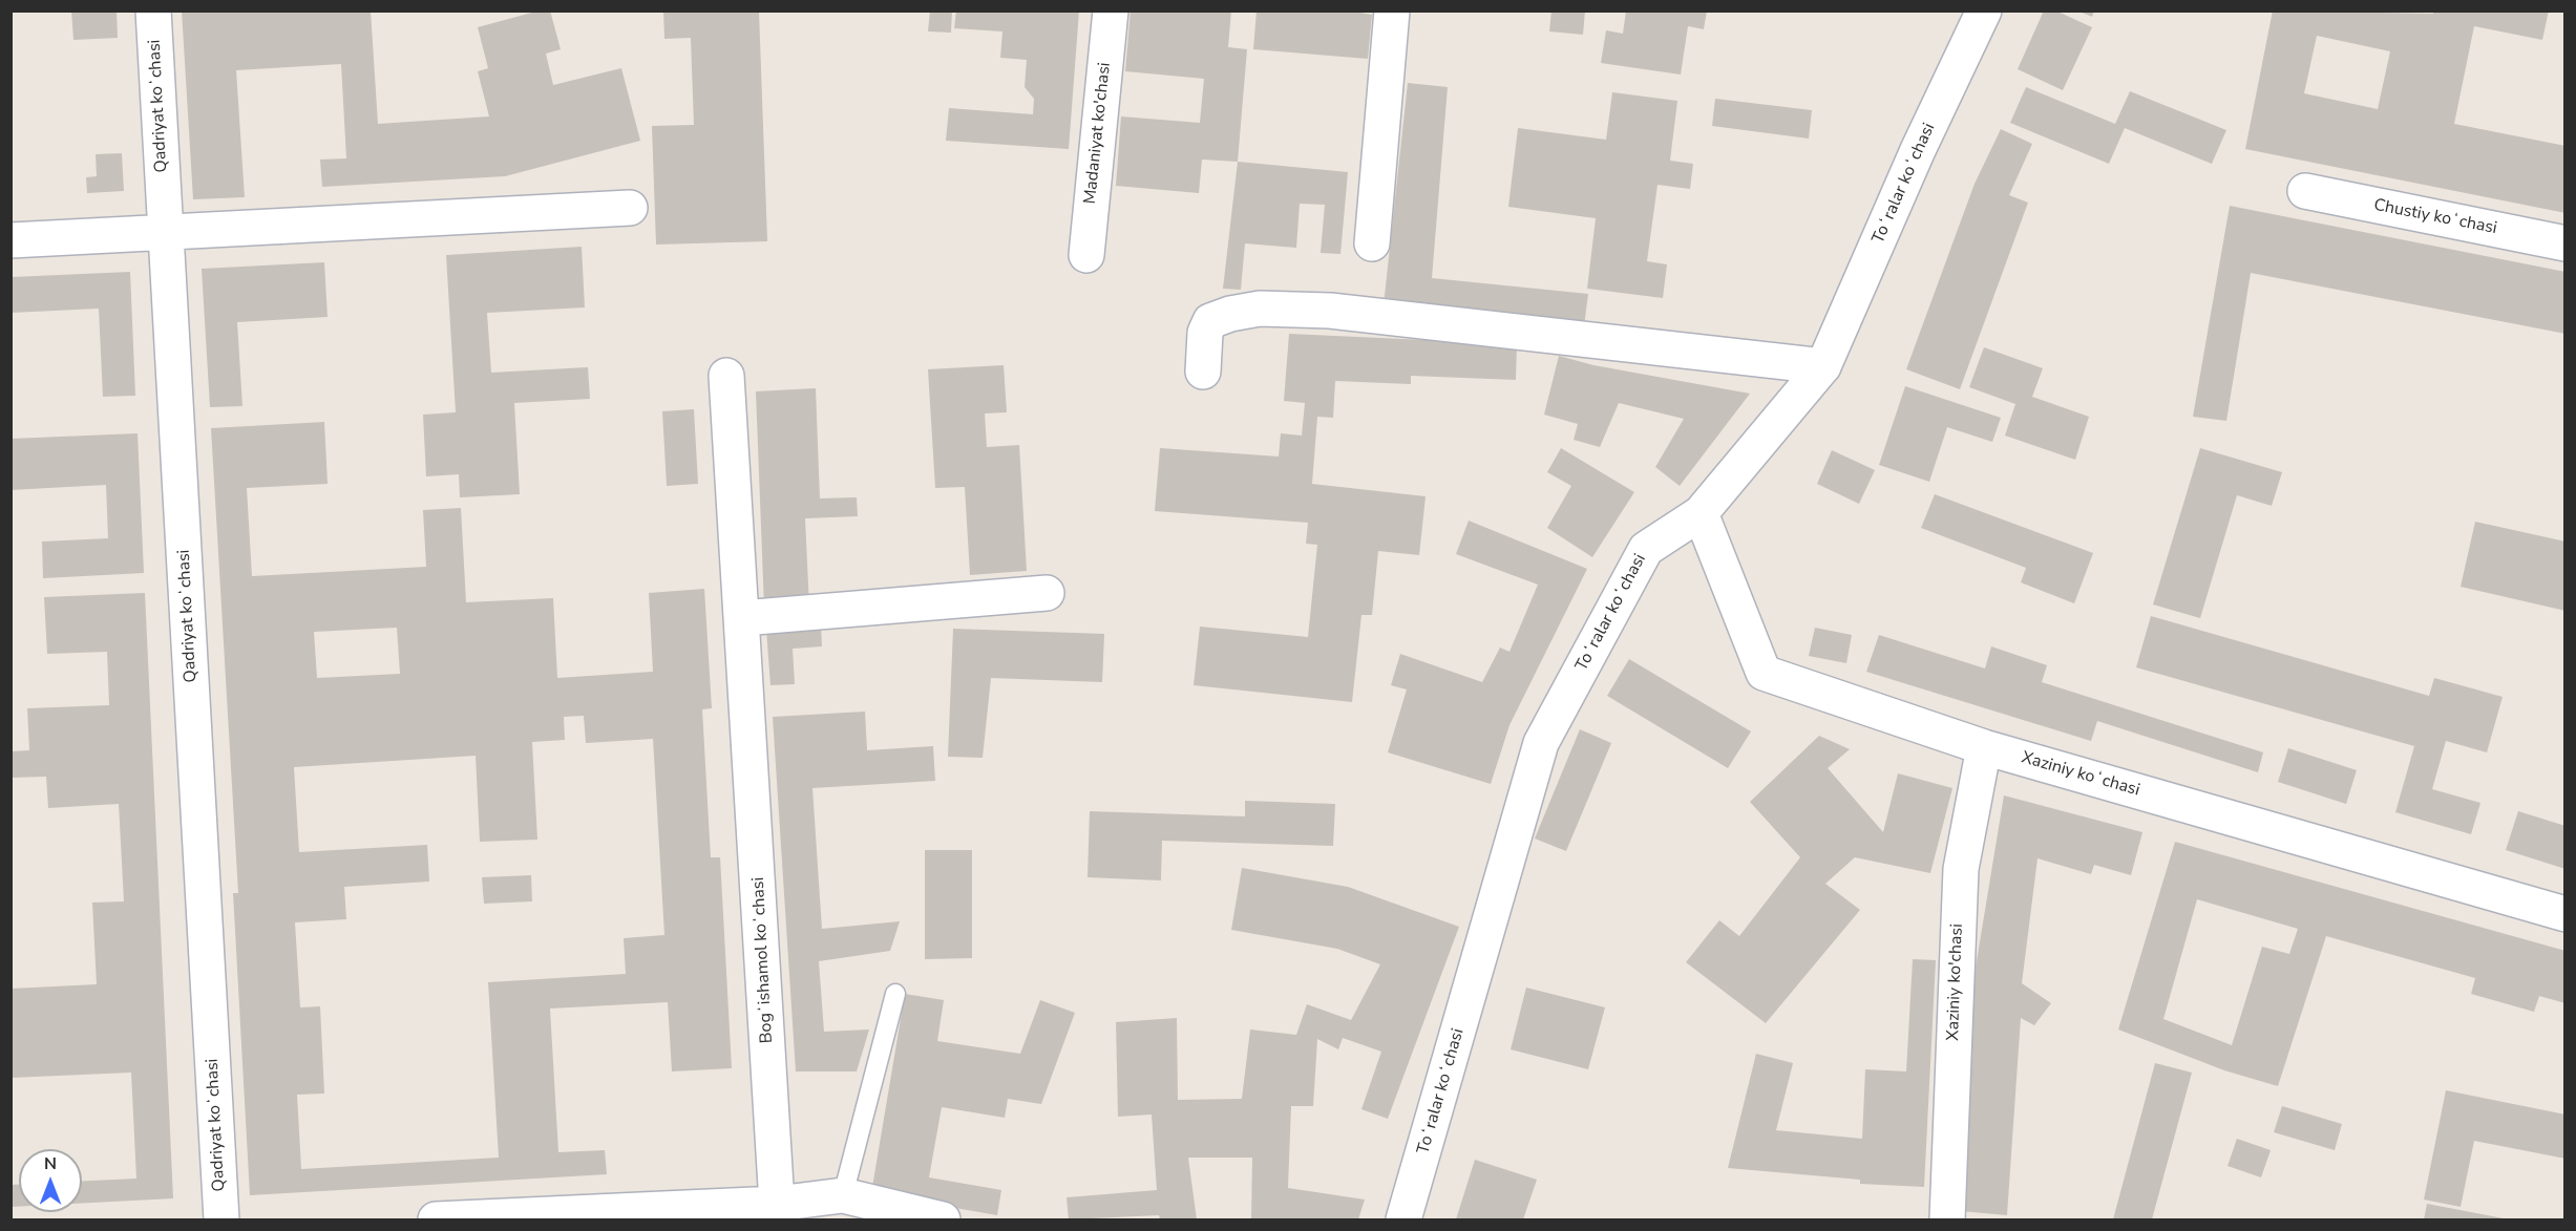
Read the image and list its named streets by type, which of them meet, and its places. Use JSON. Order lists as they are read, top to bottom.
{
  "streets": {
    "street": [
      "Qadriyat koʻchasi",
      "Madaniyat ko'chasi",
      "Toʻralar koʻchasi",
      "Chustiy koʻchasi",
      "Xaziniy koʻchasi",
      "Bogʻishamol koʻchasi",
      "Xaziniy ko'chasi"
    ]
  },
  "crossings": [
    ["Toʻralar koʻchasi", "Xaziniy koʻchasi"],
    ["Xaziniy koʻchasi", "Xaziniy ko'chasi"]
  ],
  "north": "top"
}
